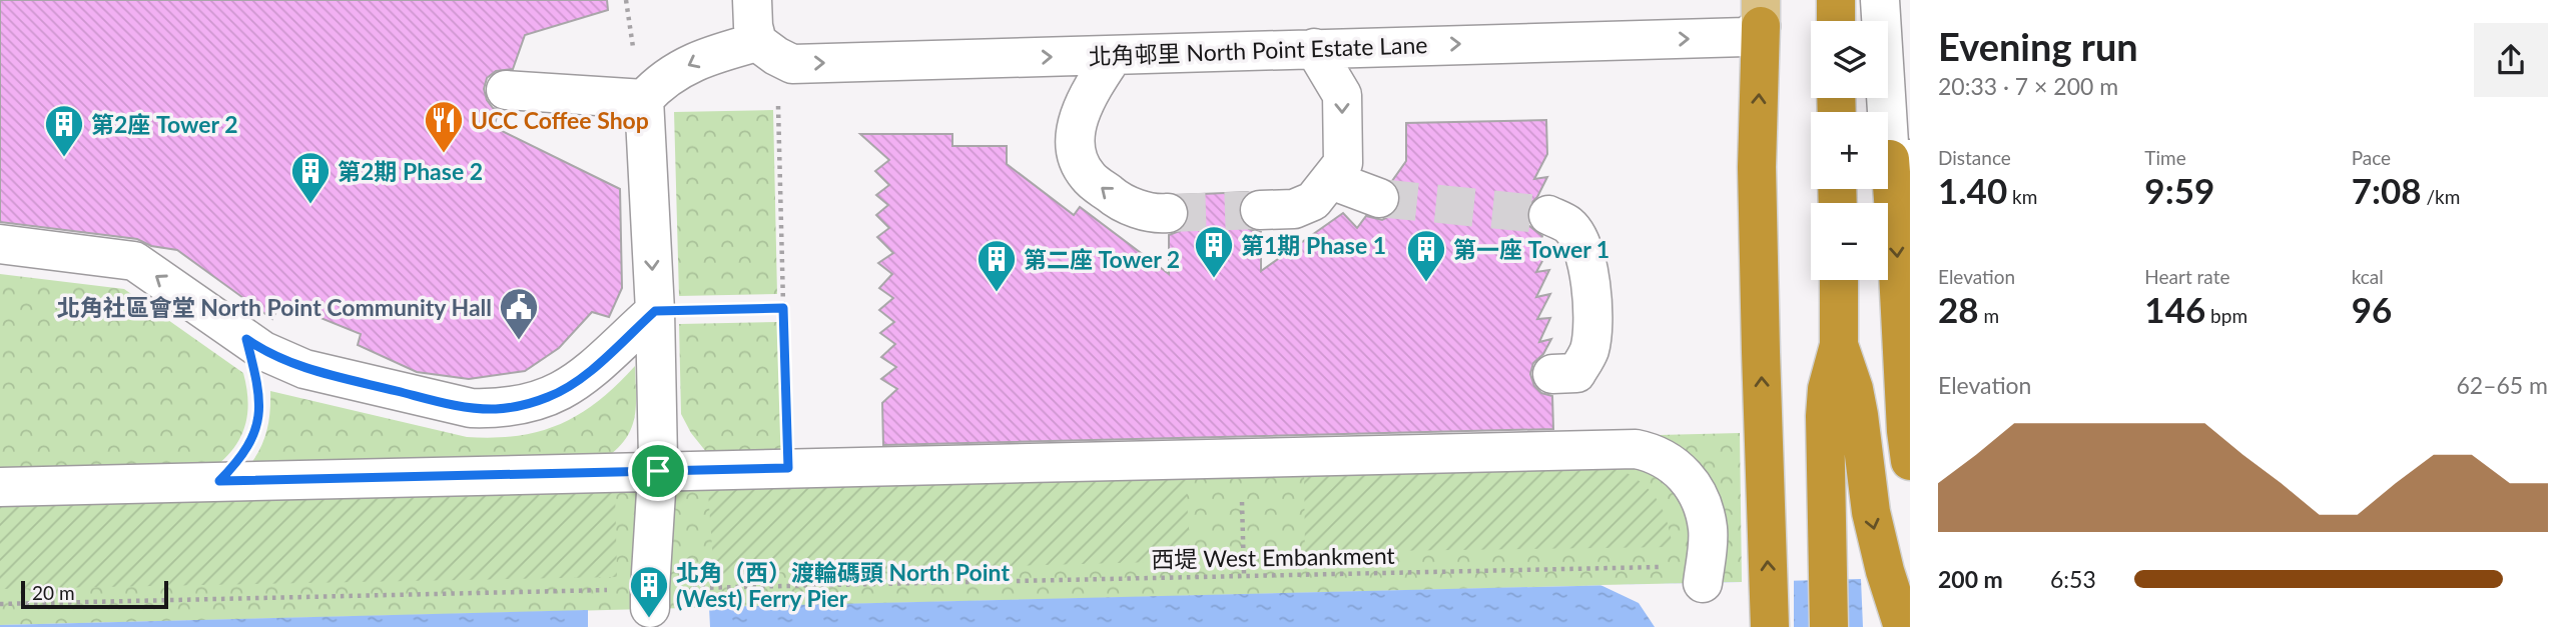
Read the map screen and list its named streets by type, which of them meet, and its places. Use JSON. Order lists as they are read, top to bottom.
{
  "streets": {
    "street": ["北角邨里 North Point Estate Lane"],
    "path": ["西堤 West Embankment"]
  },
  "one_way": ["北角邨里 North Point Estate Lane"],
  "places": {
    "restaurant": ["UCC Coffee Shop"],
    "building": [
      "第2座 Tower 2",
      "第2期 Phase 2",
      "第1期 Phase 1",
      "第一座 Tower 1",
      "第二座 Tower 2",
      "北角（西）渡輪碼頭 North Point (West) Ferry Pier"
    ],
    "public building": ["北角社區會堂 North Point Community Hall"]
  },
  "scale_bar": "20 m",
  "page": {
    "heading": ["Evening run", "20:33 · 7 × 200 m"],
    "map_buttons": ["+", "−"],
    "stats": [
      ["Distance", "1.40 km"],
      ["Time", "9:59"],
      ["Pace", "7:08 /km"],
      ["Elevation", "28 m"],
      ["Heart rate", "146 bpm"],
      ["kcal", "96"]
    ],
    "chart": ["Elevation", "62–65 m"],
    "list": [
      {
        "name": "200 m",
        "note": "6:53"
      }
    ],
    "scale": "20 m"
  }
}
